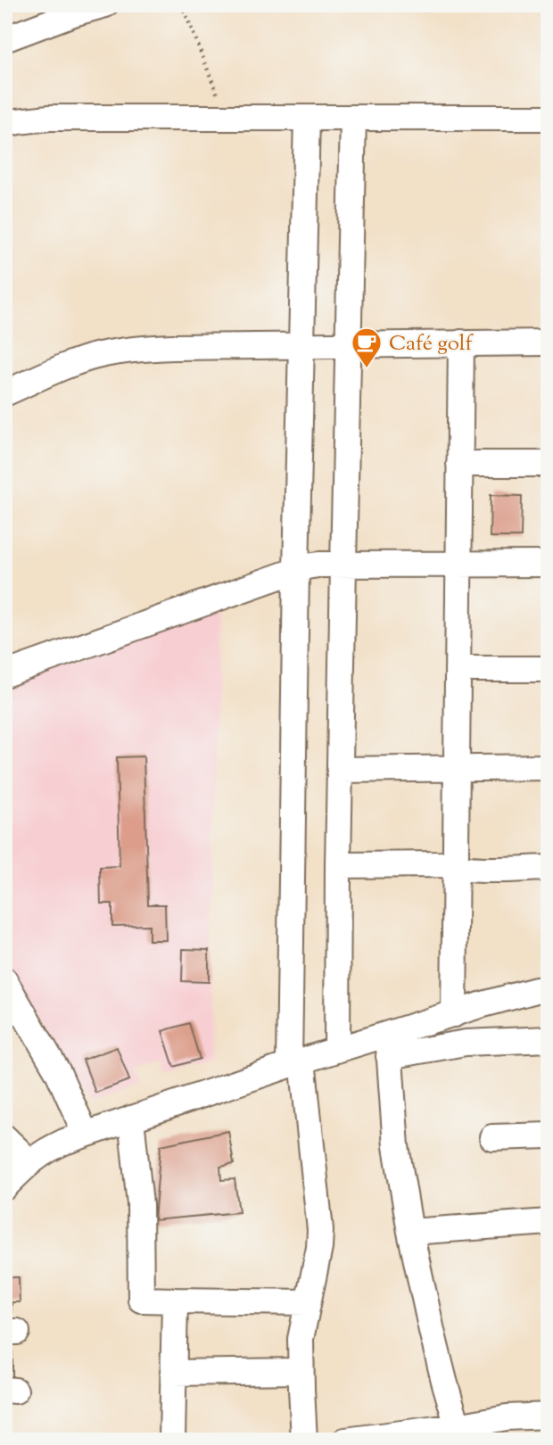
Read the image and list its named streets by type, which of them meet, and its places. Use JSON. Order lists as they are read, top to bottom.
{
  "places": {
    "cafe": ["Café golf"]
  }
}
